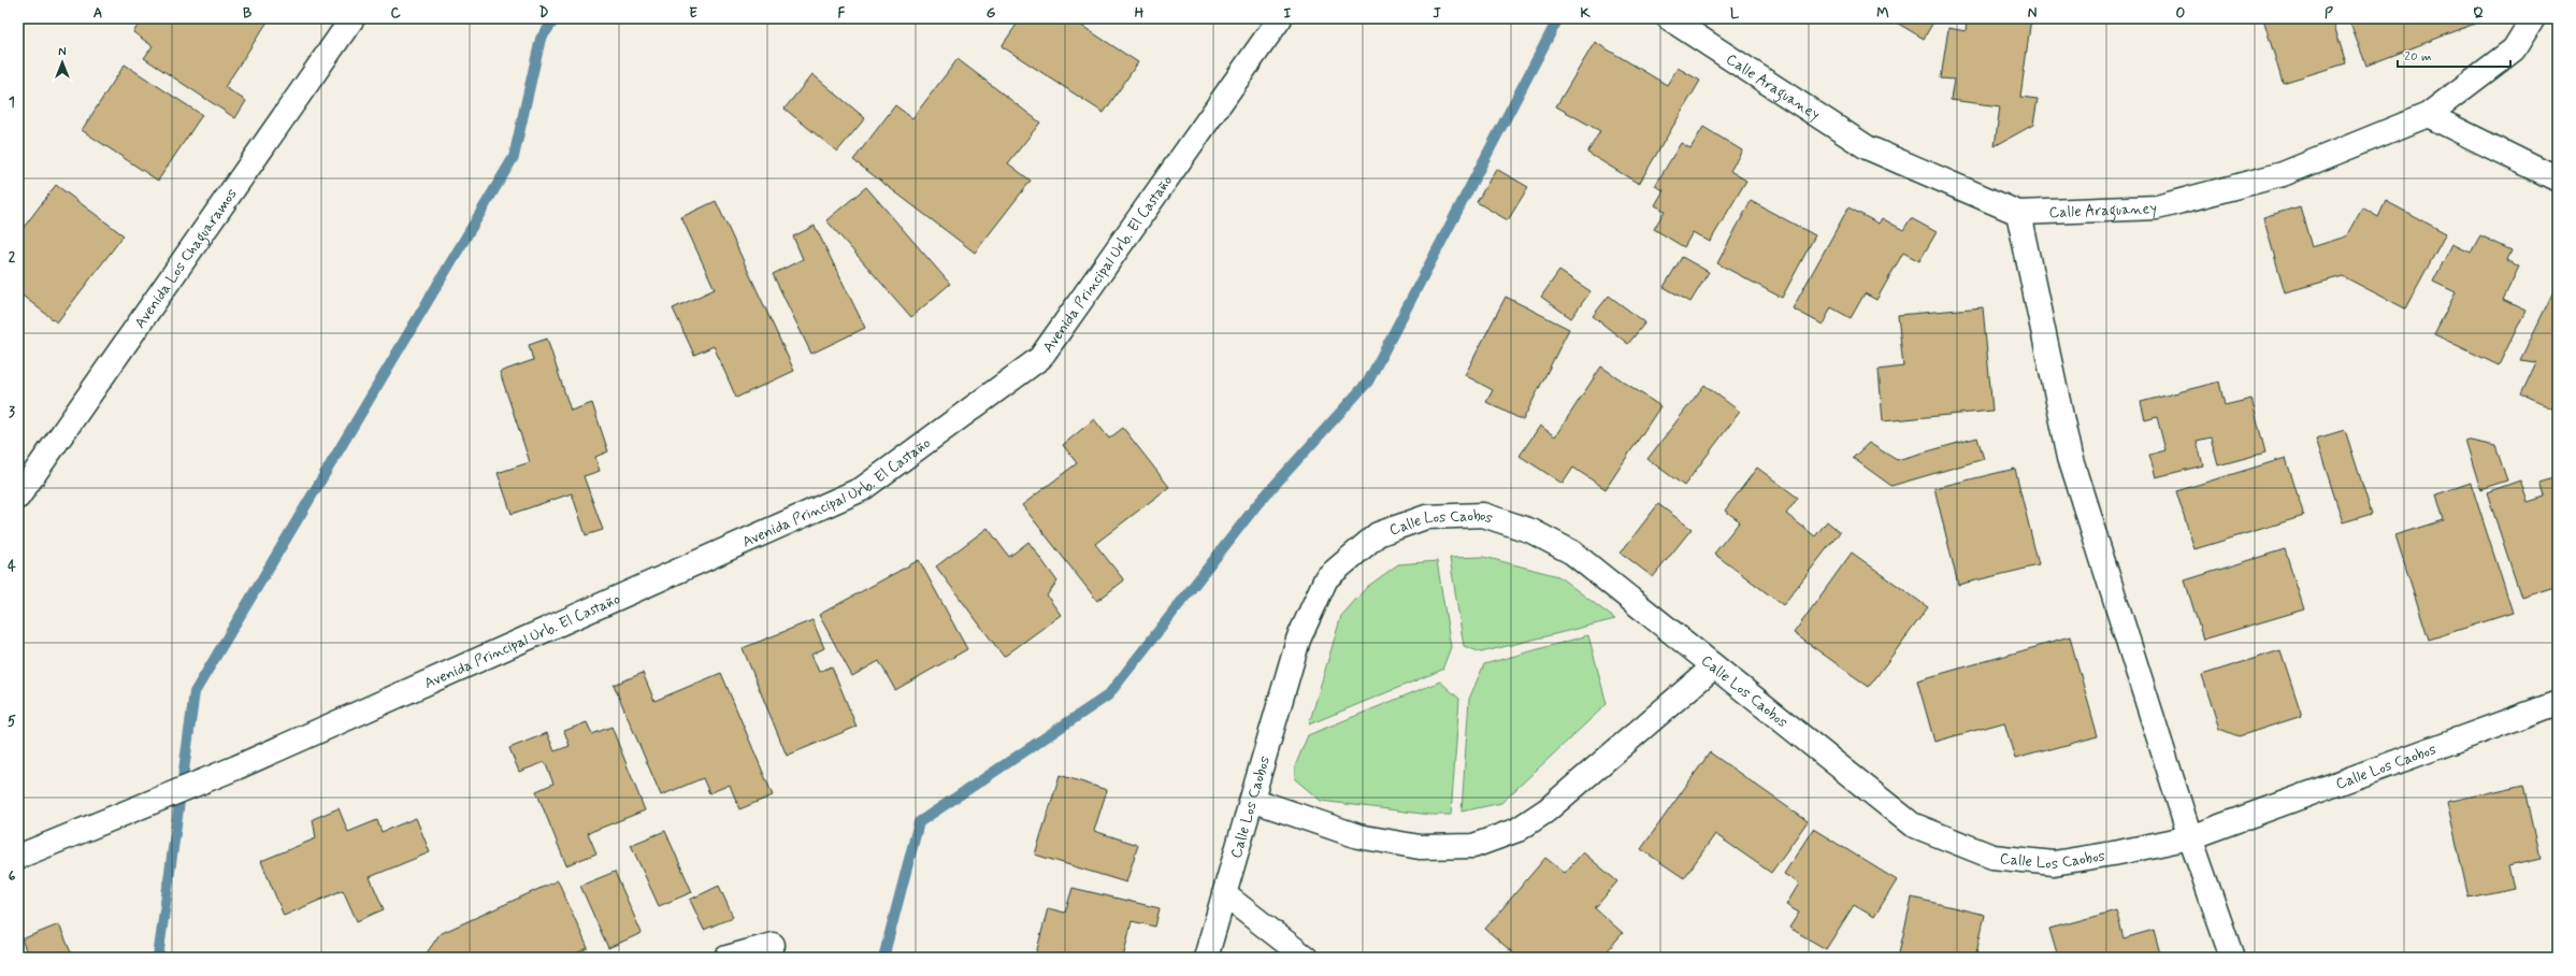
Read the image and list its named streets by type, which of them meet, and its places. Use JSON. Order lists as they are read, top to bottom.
{
  "streets": {
    "street": [
      "Calle Araguaney",
      "Avenida Los Chaguaramos",
      "Avenida Principal Urb. El Castaño",
      "Calle Los Caobos"
    ]
  },
  "scale_bar": "20 m",
  "north": "top",
  "grid": {
    "columns": [
      "A",
      "B",
      "C",
      "D",
      "E",
      "F",
      "G",
      "H",
      "I",
      "J",
      "K",
      "L",
      "M",
      "N",
      "O",
      "P",
      "Q"
    ],
    "rows": [
      "1",
      "2",
      "3",
      "4",
      "5",
      "6"
    ]
  }
}
